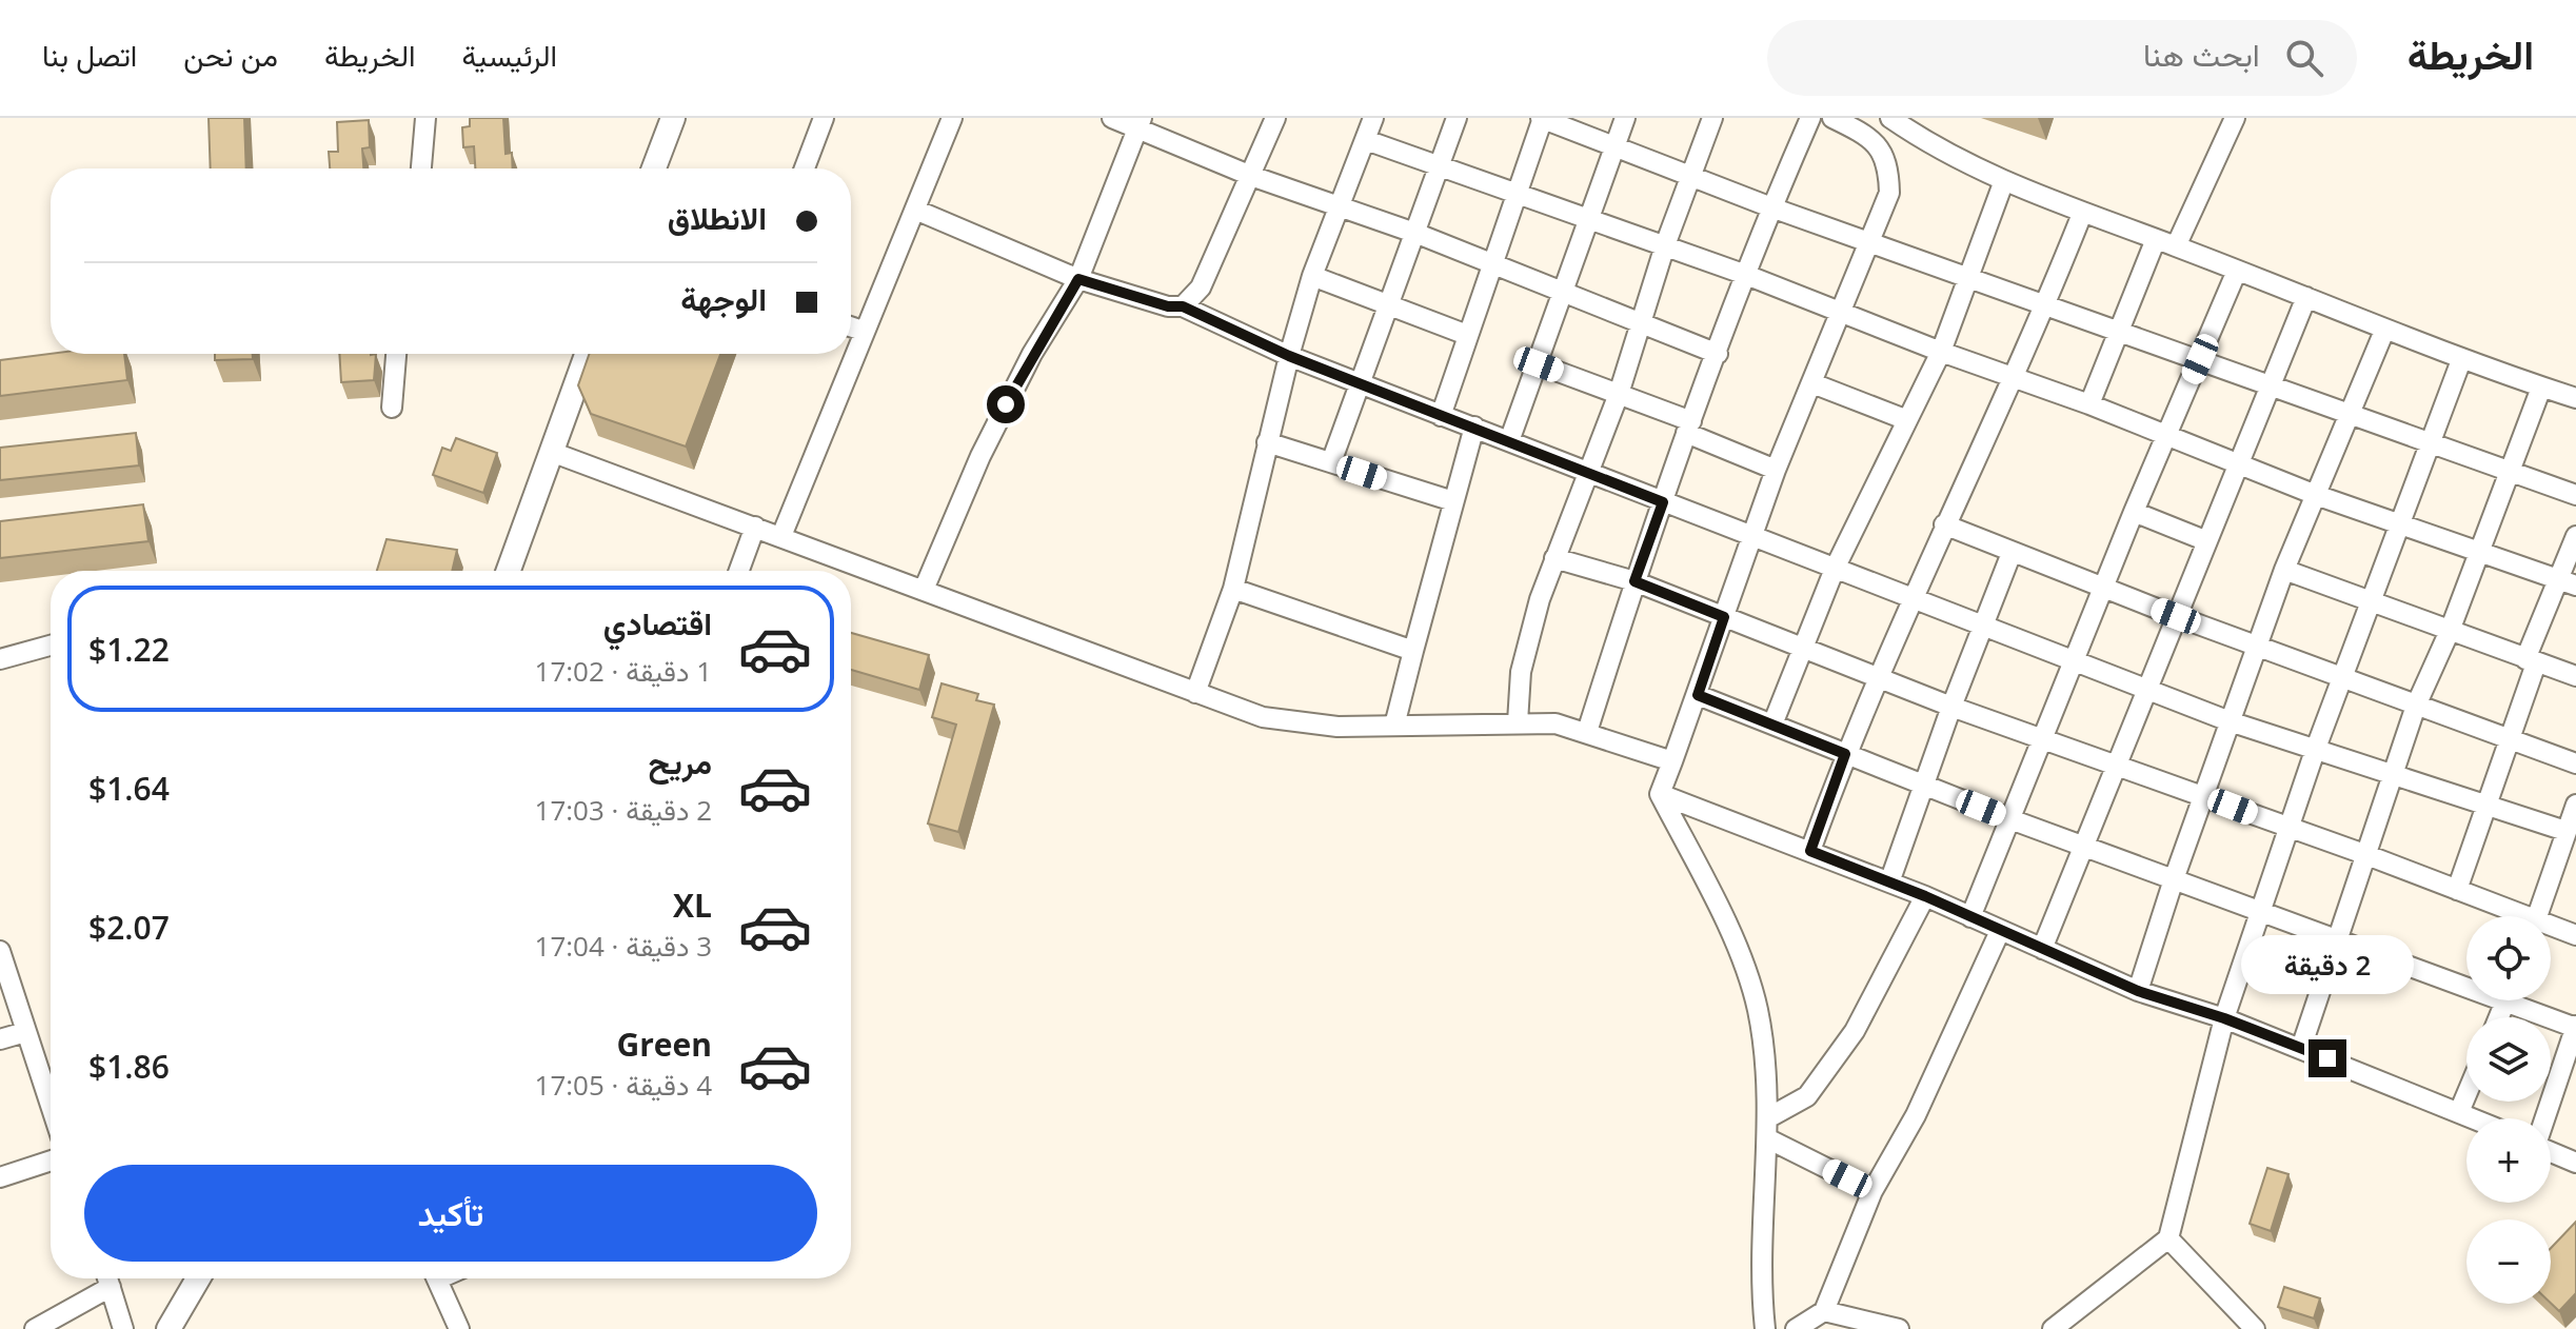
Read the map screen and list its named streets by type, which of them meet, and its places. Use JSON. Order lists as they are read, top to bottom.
{
  "page": {
    "header": "الخريطة",
    "search": "ابحث هنا",
    "nav": [
      "الرئيسية",
      "الخريطة",
      "من نحن",
      "اتصل بنا"
    ],
    "banner": ["الانطلاق", "الوجهة"],
    "list": [
      {
        "name": "اقتصادي",
        "note": "1 دقيقة · 17:02",
        "value": "$1.22"
      },
      {
        "name": "مريح",
        "note": "2 دقيقة · 17:03",
        "value": "$1.64"
      },
      {
        "name": "XL",
        "note": "3 دقيقة · 17:04",
        "value": "$2.07"
      },
      {
        "name": "Green",
        "note": "4 دقيقة · 17:05",
        "value": "$1.86"
      }
    ],
    "map_buttons": ["+", "−"],
    "bubble": "2 دقيقة",
    "buttons": "تأكيد"
  }
}
